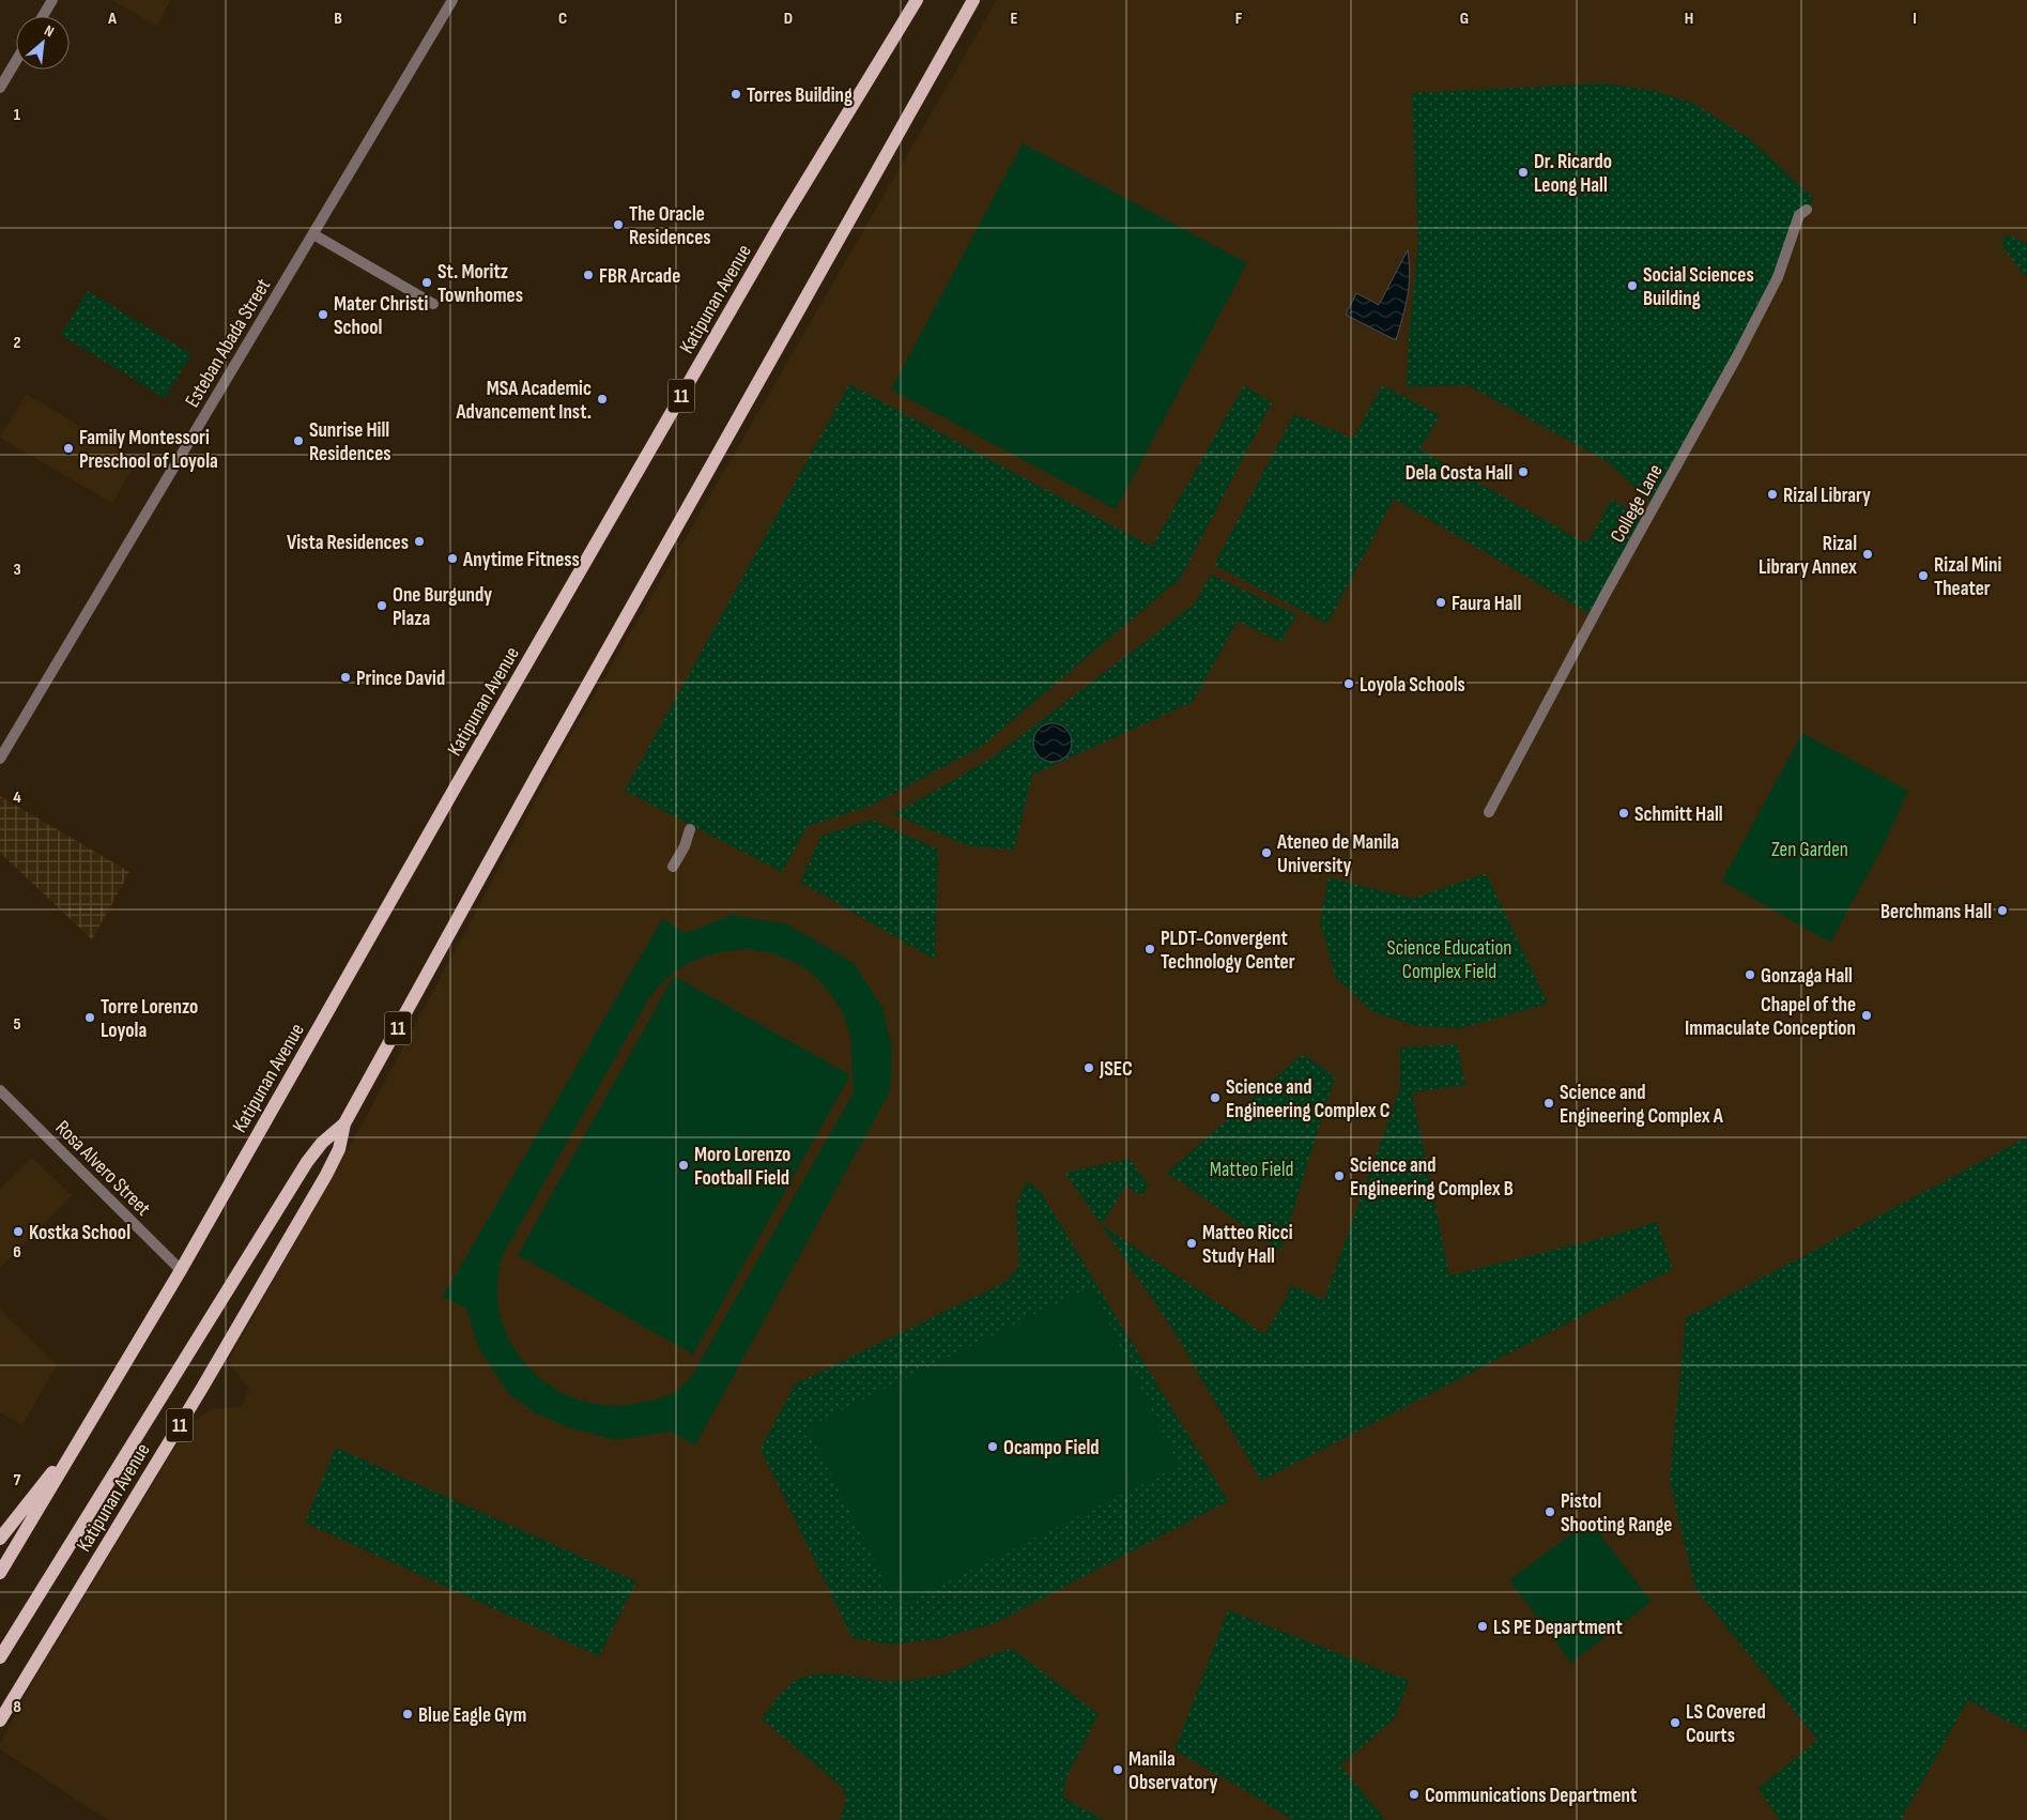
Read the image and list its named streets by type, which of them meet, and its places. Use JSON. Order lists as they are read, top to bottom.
{
  "streets": {
    "main road": ["Katipunan Avenue", "11"],
    "street": ["Esteban Abada Street", "College Lane", "Rosa Alvero Street"]
  },
  "crossings": [
    ["Katipunan Avenue", "Rosa Alvero Street"]
  ],
  "parks": ["Zen Garden", "Science Education Complex Field", "Matteo Field"],
  "places": [
    "Torres Building",
    "Dr. Ricardo Leong Hall",
    "The Oracle Residences",
    "FBR Arcade",
    "St. Moritz Townhomes",
    "Social Sciences Building",
    "Mater Christi School",
    "MSA Academic Advancement Inst.",
    "Sunrise Hill Residences",
    "Family Montessori Preschool of Loyola",
    "Dela Costa Hall",
    "Rizal Library",
    "Vista Residences",
    "Rizal Library Annex",
    "Anytime Fitness",
    "Rizal Mini Theater",
    "Faura Hall",
    "One Burgundy Plaza",
    "Prince David",
    "Loyola Schools",
    "Schmitt Hall",
    "Ateneo de Manila University",
    "Berchmans Hall",
    "PLDT-Convergent Technology Center",
    "Gonzaga Hall",
    "Chapel of the Immaculate Conception",
    "Torre Lorenzo Loyola",
    "JSEC",
    "Science and Engineering Complex C",
    "Science and Engineering Complex A",
    "Moro Lorenzo Football Field",
    "Science and Engineering Complex B",
    "Kostka School",
    "Matteo Ricci Study Hall",
    "Ocampo Field",
    "Pistol Shooting Range",
    "LS PE Department",
    "Blue Eagle Gym",
    "LS Covered Courts",
    "Manila Observatory",
    "Communications Department"
  ],
  "north": "top right",
  "grid": {
    "columns": [
      "A",
      "B",
      "C",
      "D",
      "E",
      "F",
      "G",
      "H",
      "I"
    ],
    "rows": [
      "1",
      "2",
      "3",
      "4",
      "5",
      "6",
      "7",
      "8"
    ]
  }
}
